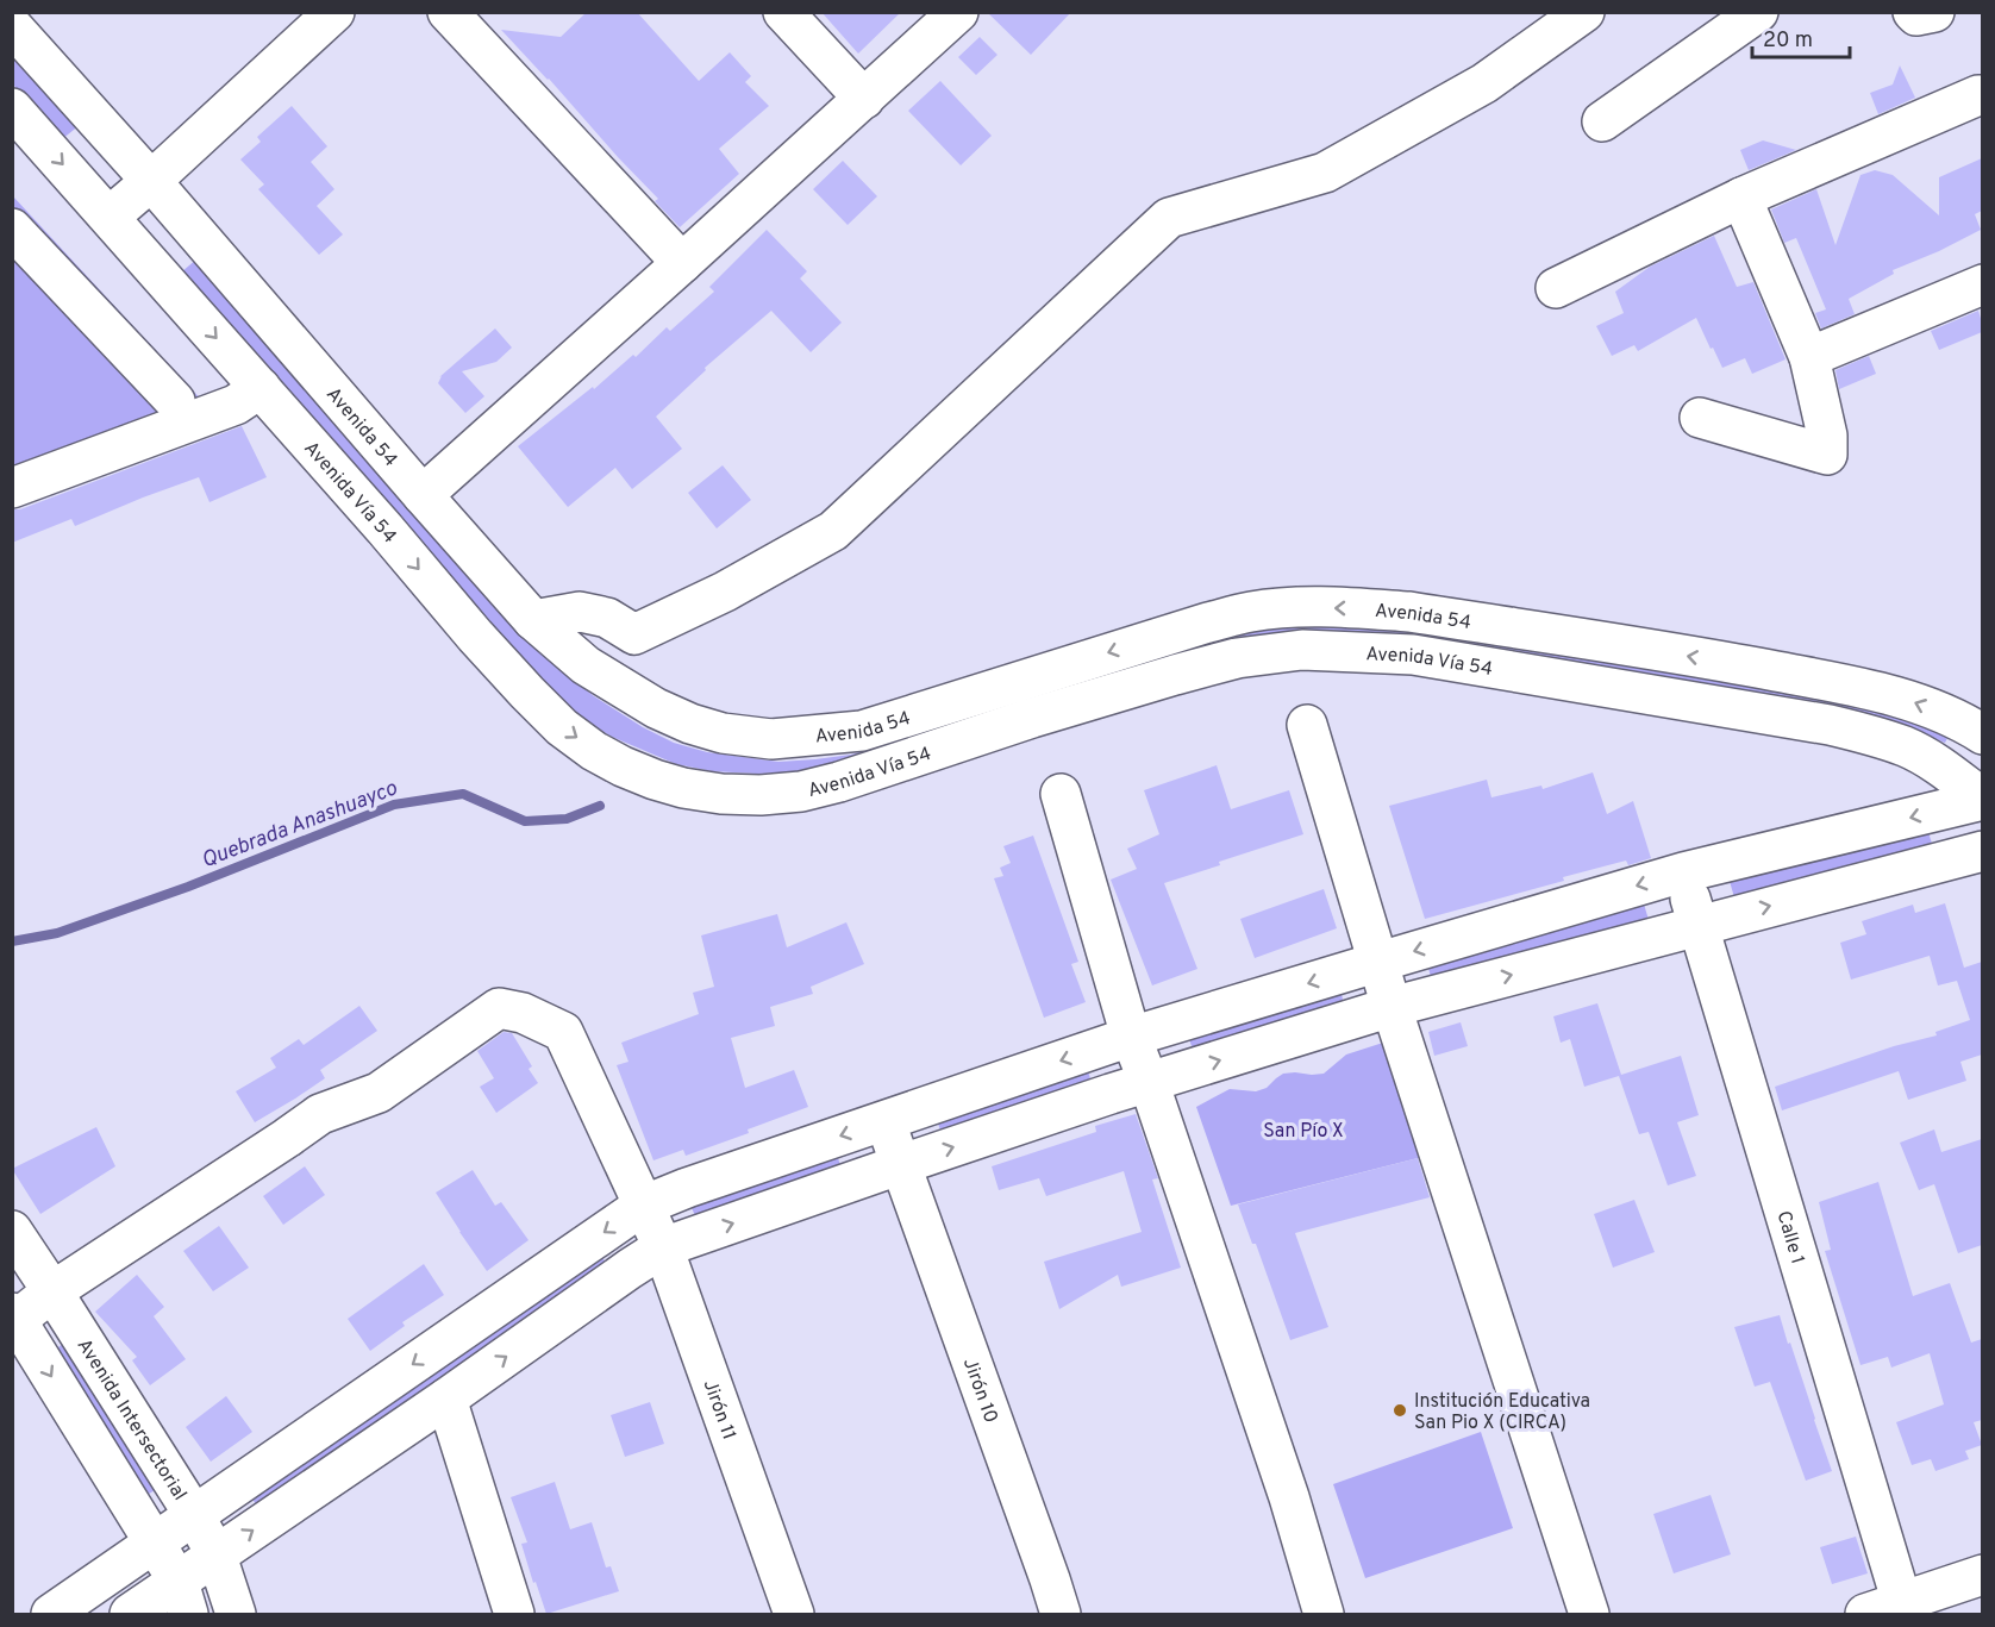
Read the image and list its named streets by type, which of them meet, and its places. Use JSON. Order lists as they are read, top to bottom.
{
  "streets": {
    "street": [
      "Avenida 54",
      "Avenida Vía 54",
      "Calle 1",
      "Jirón 10",
      "Jirón 11",
      "Avenida Intersectorial"
    ]
  },
  "crossings": [
    ["Jirón 11", "Avenida Intersectorial"]
  ],
  "one_way": ["Avenida Vía 54"],
  "water": ["Quebrada Anashuayco"],
  "parks": ["San Pío X"],
  "places": ["Institución Educativa San Pio X (CIRCA)"],
  "scale_bar": "20 m"
}
